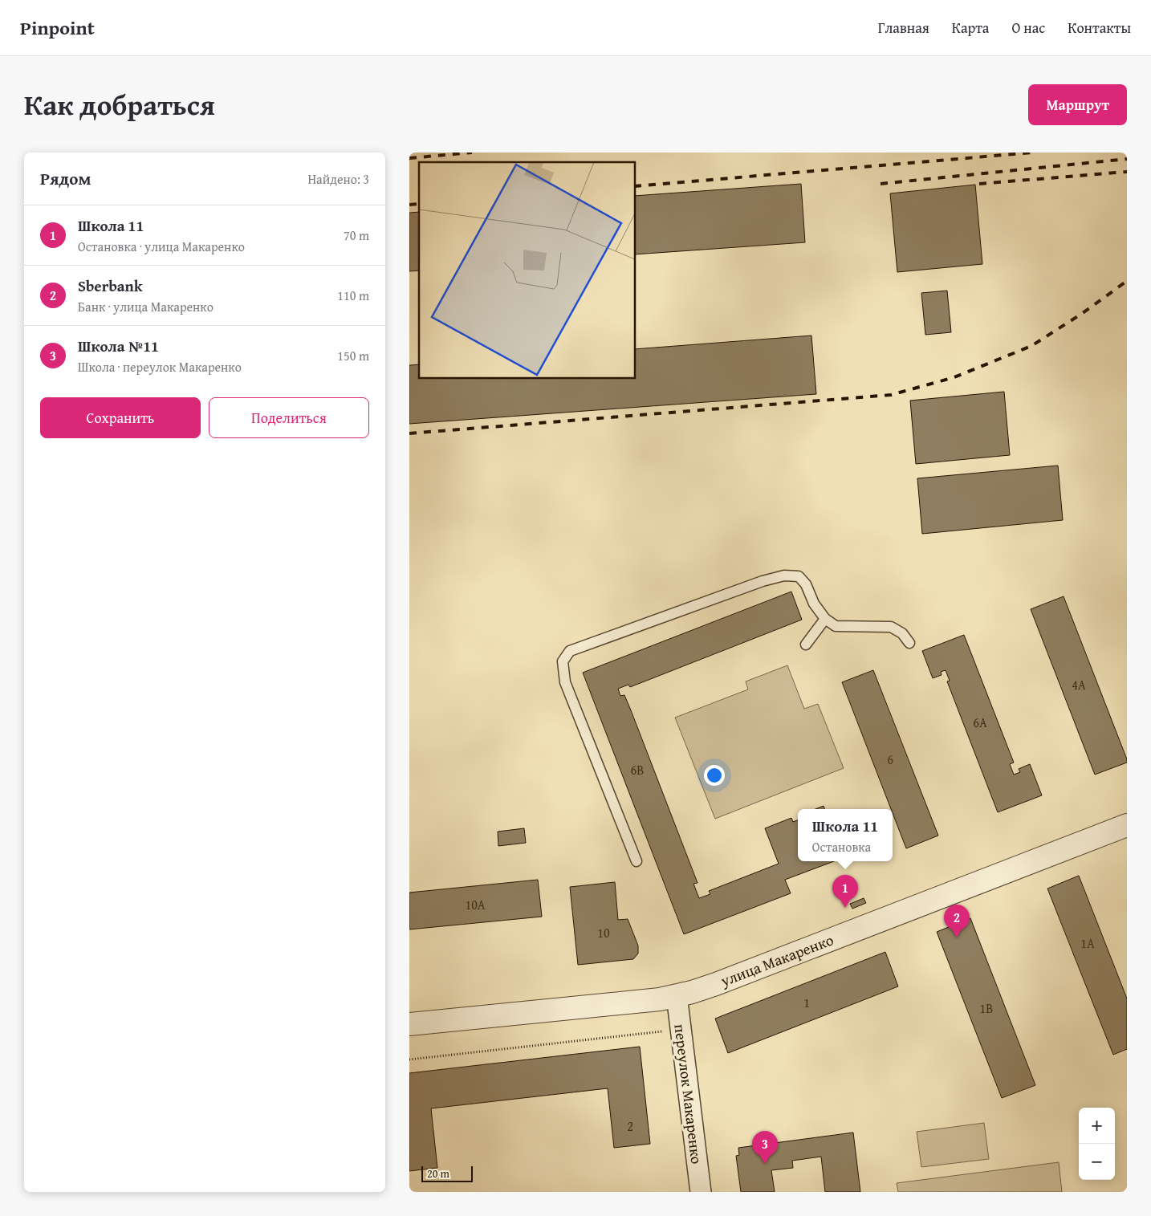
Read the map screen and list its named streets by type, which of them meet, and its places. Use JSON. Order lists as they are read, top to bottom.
{
  "streets": {
    "street": ["улица Макаренко", "переулок Макаренко"]
  },
  "crossings": [
    ["улица Макаренко", "переулок Макаренко"]
  ],
  "house_numbers": [
    "4А",
    "6А",
    "6",
    "6В",
    "10А",
    "10",
    "1А",
    "1",
    "1В",
    "2"
  ],
  "scale_bar": "20 m",
  "page": {
    "header": "Pinpoint",
    "nav": [
      "Главная",
      "Карта",
      "О нас",
      "Контакты"
    ],
    "title": "Как добраться",
    "buttons": [
      "Маршрут",
      ["Сохранить", "Поделиться"]
    ],
    "heading": ["Рядом", "Найдено: 3"],
    "list": [
      {
        "mark": "1",
        "name": "Школа 11",
        "note": "Остановка · улица Макаренко",
        "value": "70 m"
      },
      {
        "mark": "2",
        "name": "Sberbank",
        "note": "Банк · улица Макаренко",
        "value": "110 m"
      },
      {
        "mark": "3",
        "name": "Школа №11",
        "note": "Школа · переулок Макаренко",
        "value": "150 m"
      }
    ],
    "popup": ["Школа 11", "Остановка"],
    "pins": ["1", "2", "3"],
    "map_buttons": ["+", "−"],
    "scale": "20 m"
  }
}
